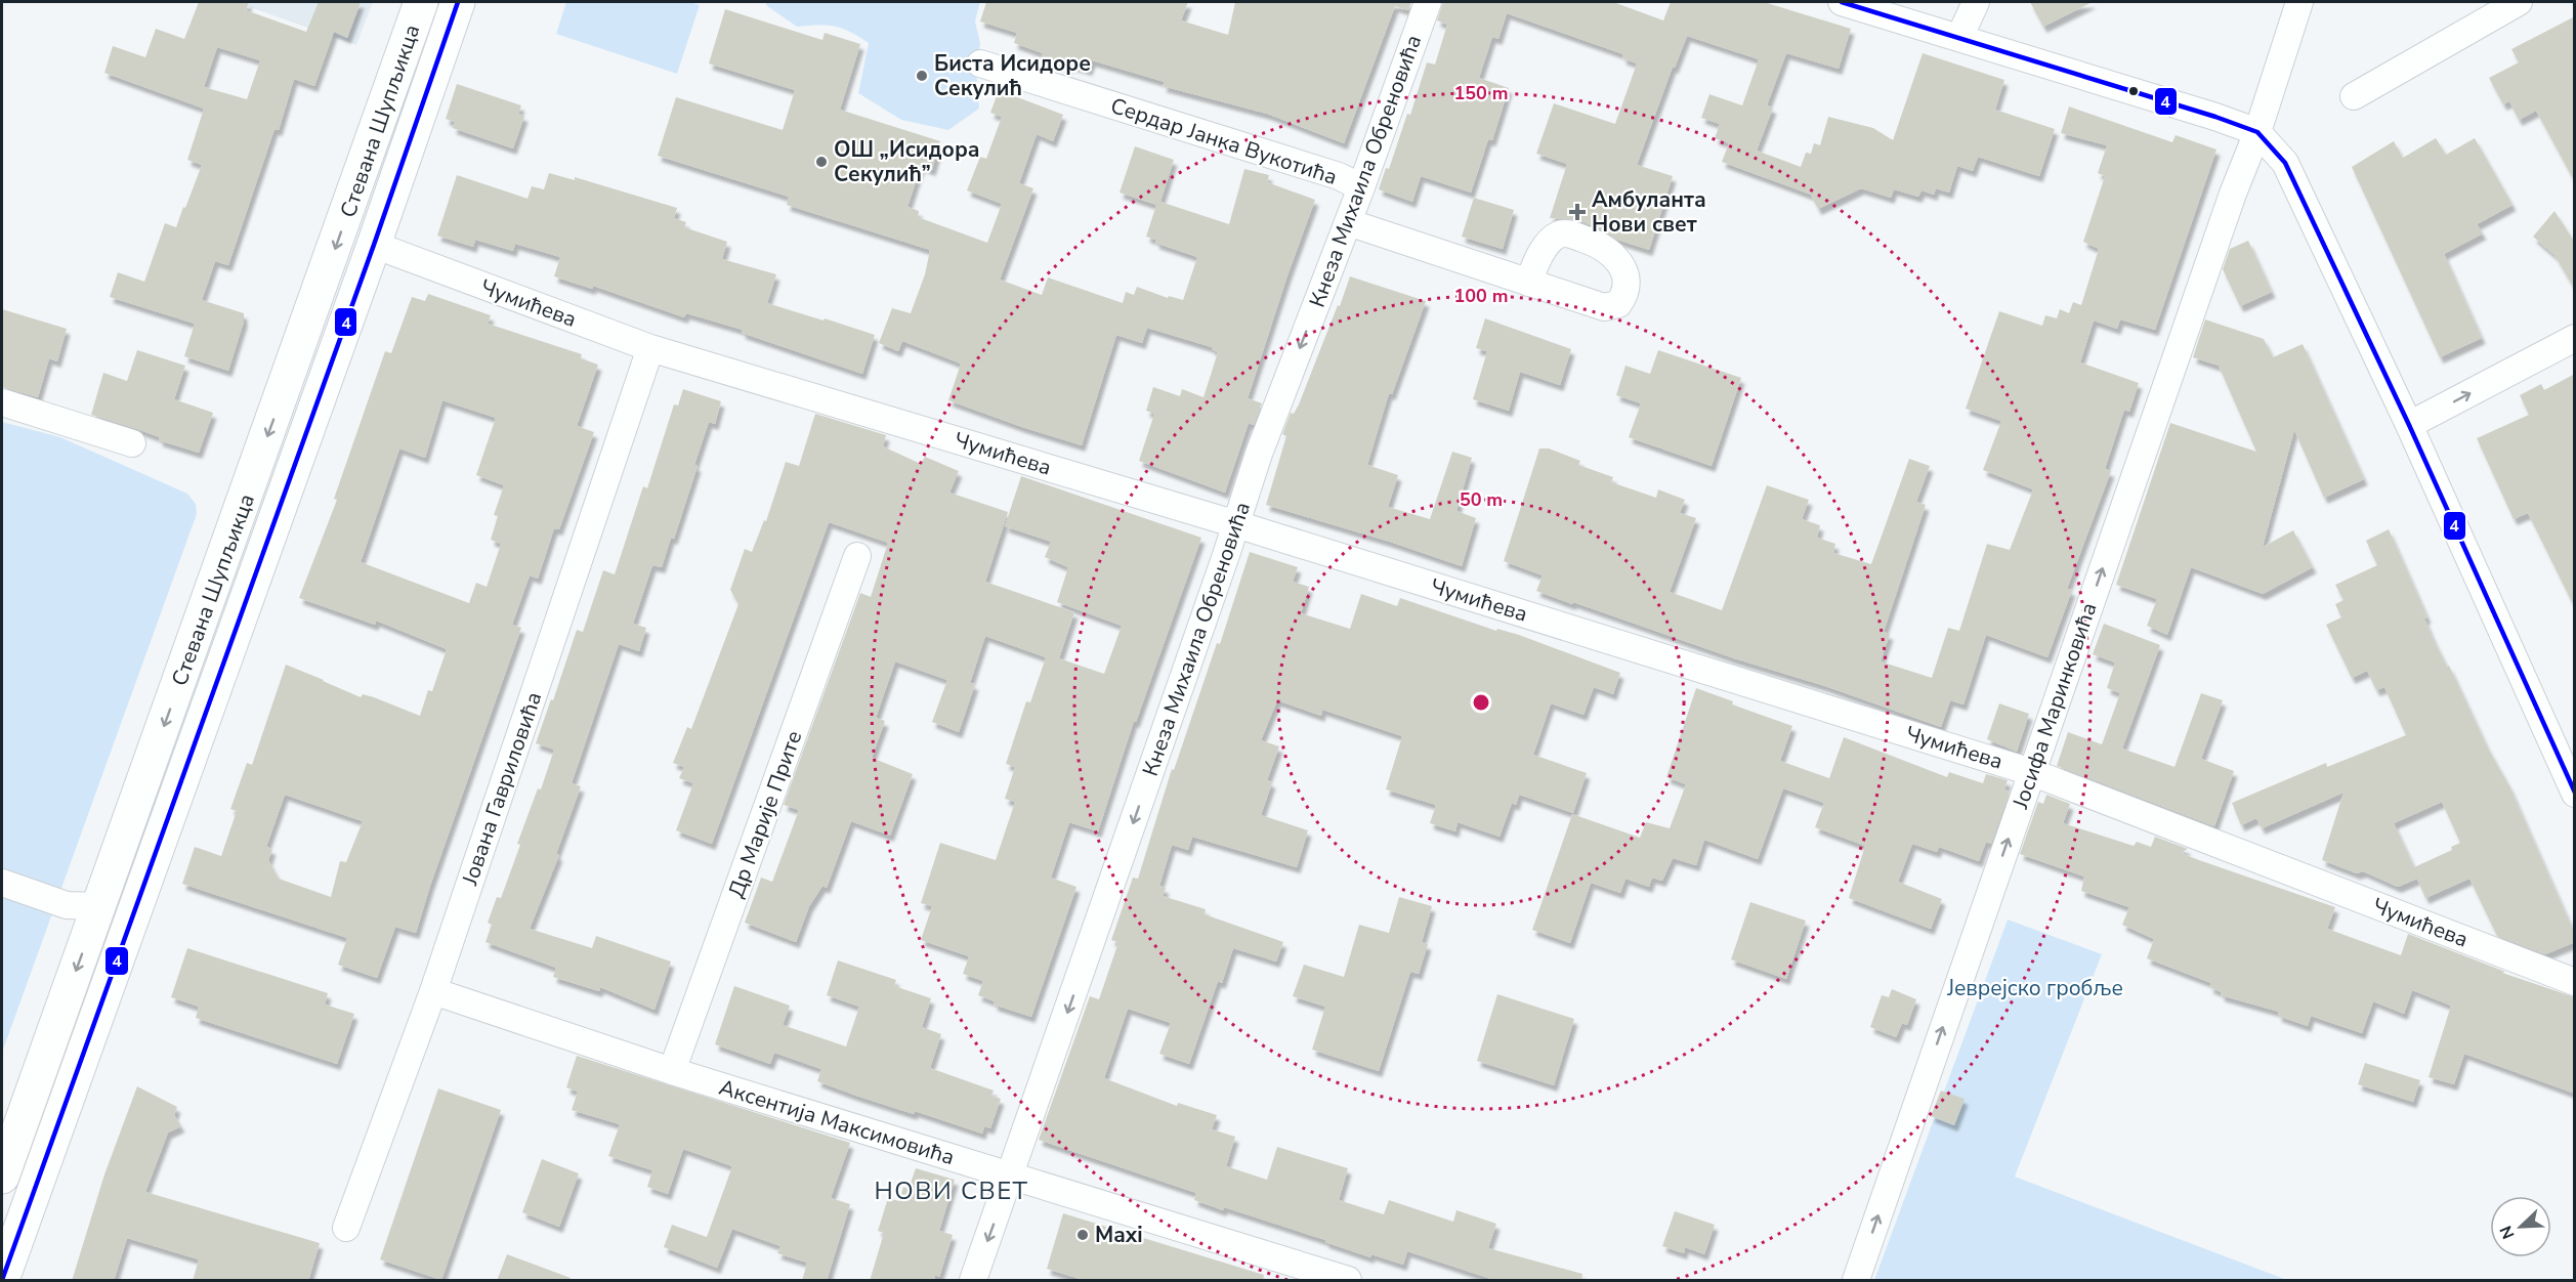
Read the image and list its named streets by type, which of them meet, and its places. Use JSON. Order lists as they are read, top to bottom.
{
  "streets": {
    "main road": ["Стевана Шупљикца"],
    "street": [
      "Сердар Јанка Вукотића",
      "Кнеза Михаила Обреновића",
      "Чумићева",
      "Јосифа Маринковића",
      "Јована Гавриловића",
      "Др Марије Прите",
      "Аксентија Максимовића"
    ]
  },
  "crossings": [
    ["Стевана Шупљикца", "Чумићева"],
    ["Сердар Јанка Вукотића", "Кнеза Михаила Обреновића"],
    ["Кнеза Михаила Обреновића", "Чумићева"],
    ["Кнеза Михаила Обреновића", "Аксентија Максимовића"],
    ["Чумићева", "Јосифа Маринковића"],
    ["Чумићева", "Јована Гавриловића"],
    ["Јована Гавриловића", "Аксентија Максимовића"],
    ["Др Марије Прите", "Аксентија Максимовића"]
  ],
  "one_way": ["Кнеза Михаила Обреновића", "Јосифа Маринковића"],
  "districts": ["НОВИ СВЕТ"],
  "parks": ["Јеврејско гробље"],
  "places": {
    "other": ["Биста Исидоре Секулић", "ОШ „Исидора Секулић”", "Maxi"],
    "health": ["Амбуланта Нови свет"]
  },
  "lines": ["transit line 4"],
  "north": "bottom left",
  "rings": ["150 m", "100 m", "50 m"]
}
